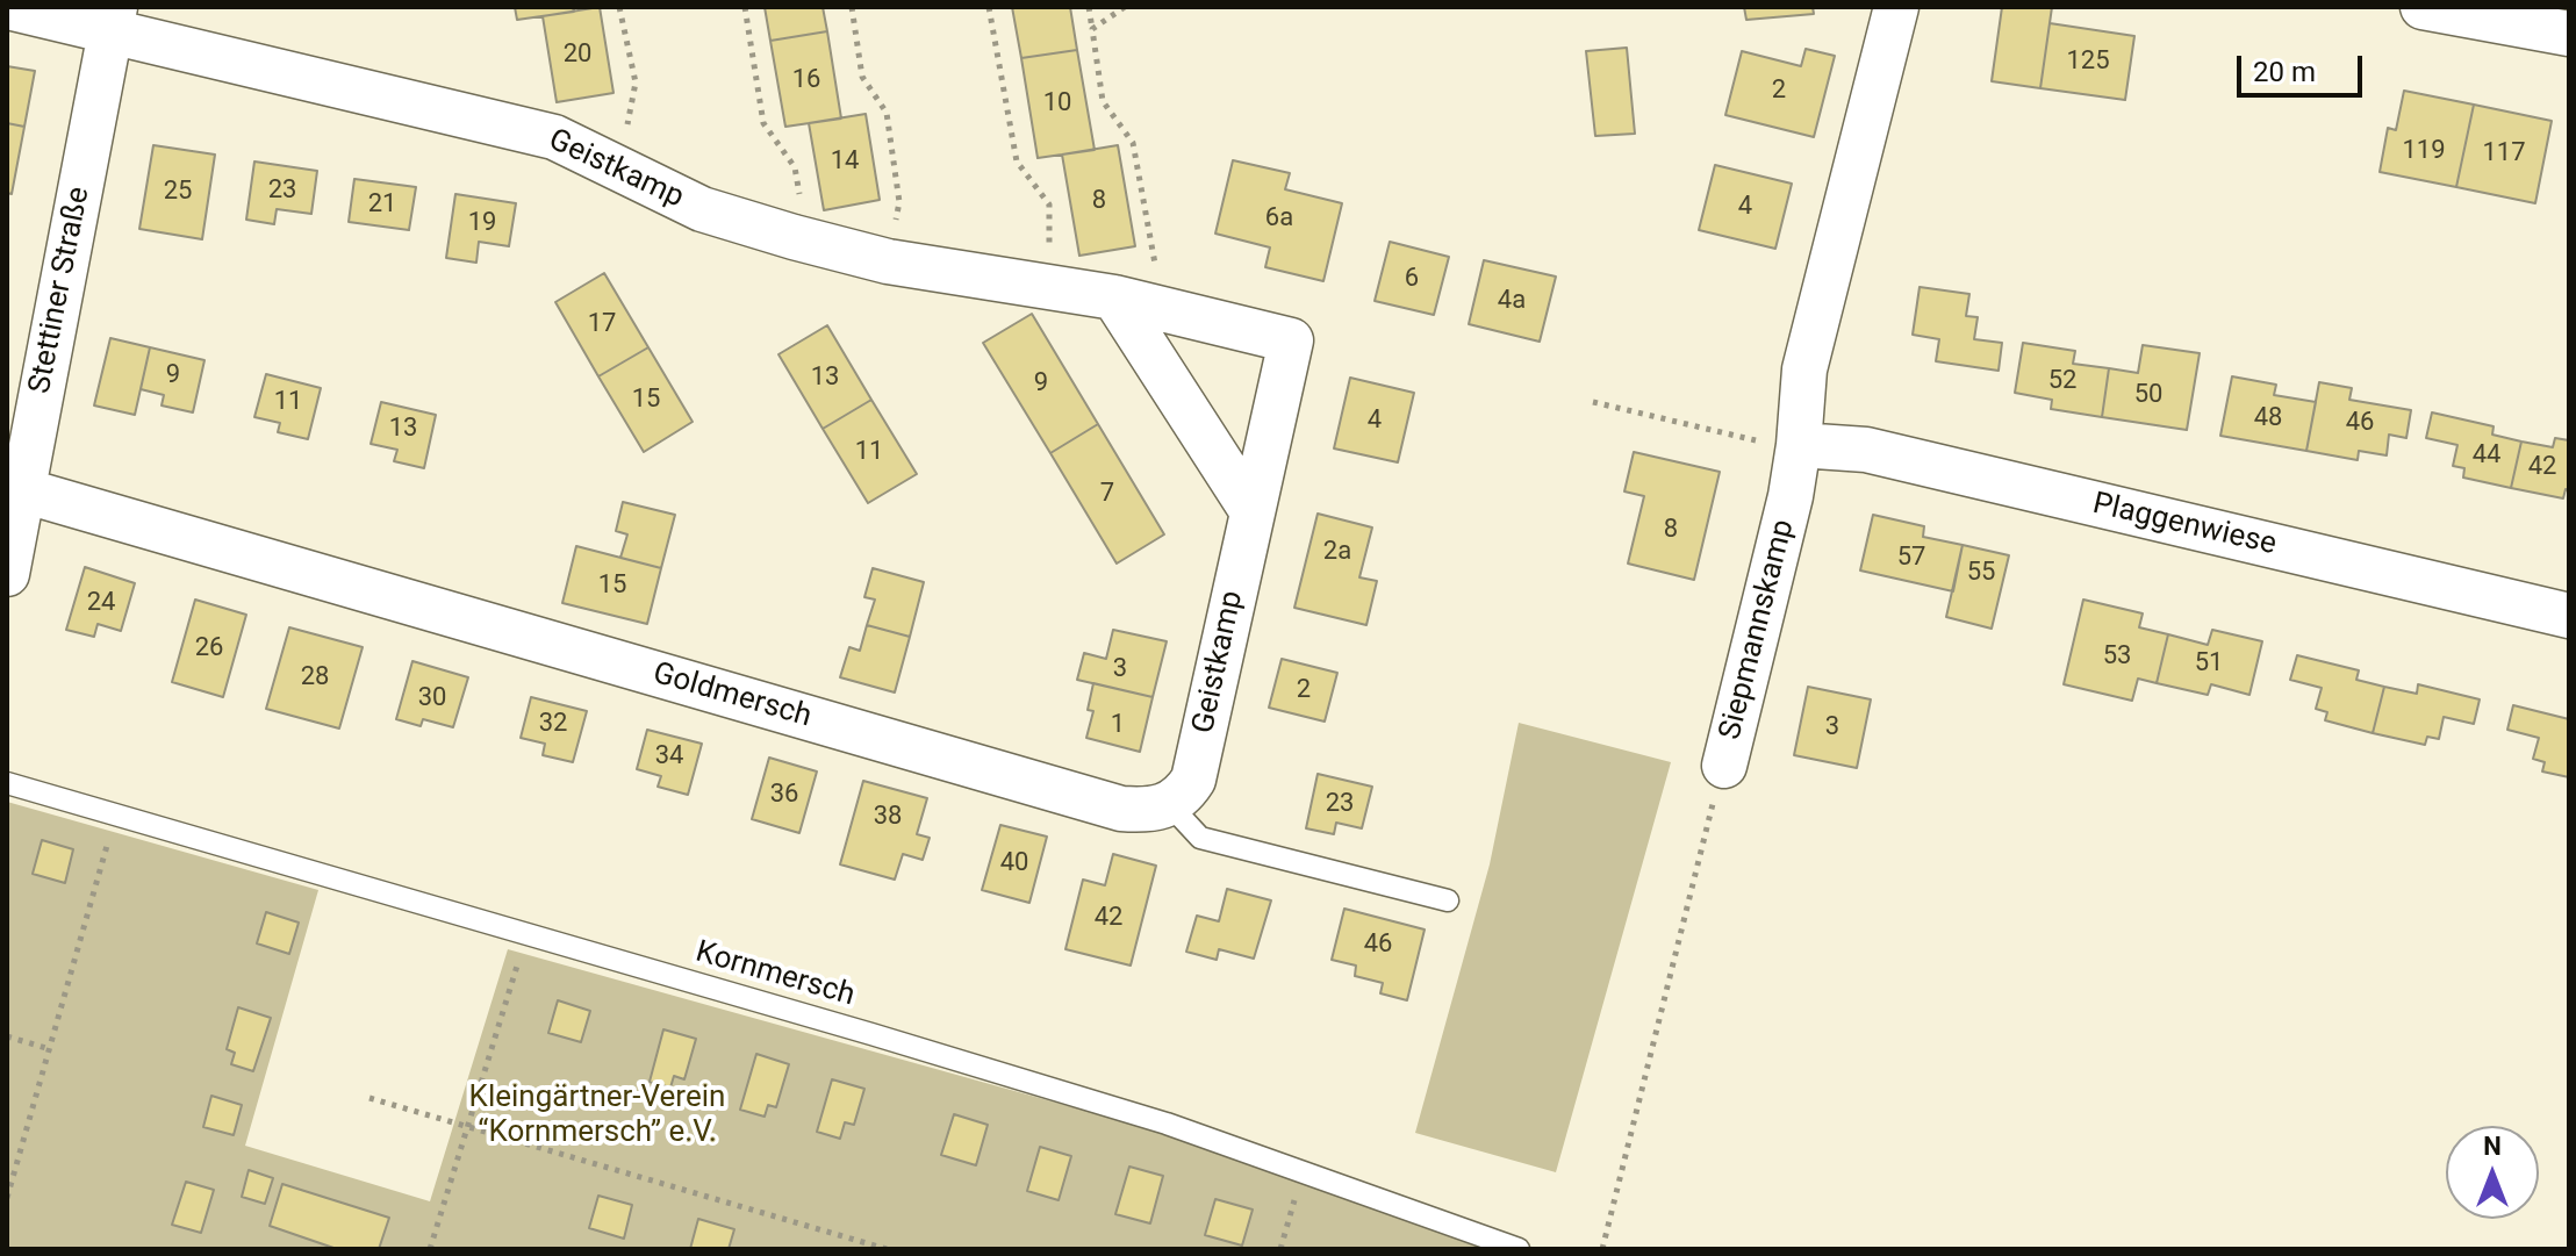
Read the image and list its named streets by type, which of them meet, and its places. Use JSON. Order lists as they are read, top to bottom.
{
  "streets": {
    "street": [
      "Geistkamp",
      "Stettiner Straße",
      "Plaggenwiese",
      "Siepmannskamp",
      "Goldmersch"
    ],
    "lane": ["Kornmersch"]
  },
  "crossings": [
    ["Geistkamp", "Stettiner Straße"],
    ["Geistkamp", "Goldmersch"],
    ["Stettiner Straße", "Goldmersch"],
    ["Plaggenwiese", "Siepmannskamp"]
  ],
  "parks": ["Kleingärtner-Verein “Kornmersch” e.V."],
  "house_numbers": [
    "20",
    "125",
    "16",
    "2",
    "10",
    "119",
    "117",
    "14",
    "23",
    "25",
    "8",
    "21",
    "4",
    "6a",
    "19",
    "6",
    "4a",
    "17",
    "9",
    "13",
    "52",
    "9",
    "50",
    "15",
    "11",
    "48",
    "4",
    "46",
    "13",
    "11",
    "44",
    "42",
    "7",
    "8",
    "2a",
    "57",
    "55",
    "15",
    "24",
    "26",
    "53",
    "51",
    "3",
    "28",
    "2",
    "30",
    "32",
    "1",
    "3",
    "34",
    "36",
    "23",
    "38",
    "40",
    "42",
    "46"
  ],
  "scale_bar": "20 m",
  "north": "top"
}
